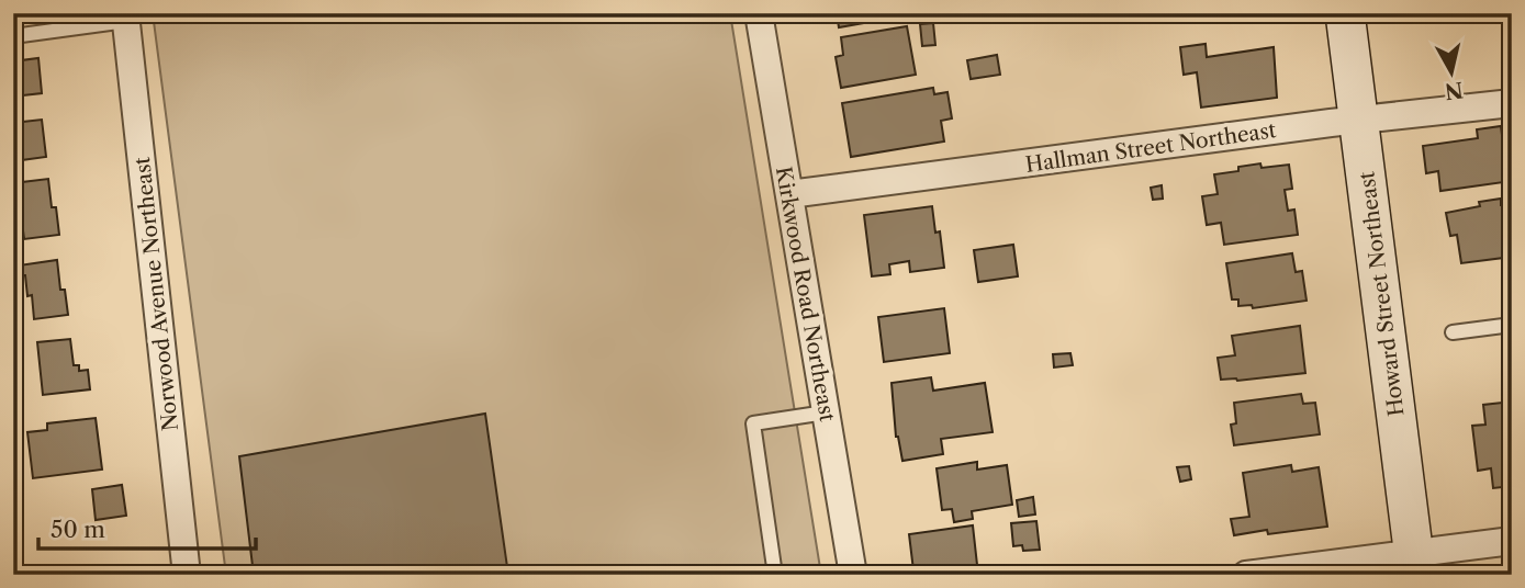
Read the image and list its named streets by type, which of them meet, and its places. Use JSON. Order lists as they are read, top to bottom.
{
  "streets": {
    "street": [
      "Hallman Street Northeast",
      "Norwood Avenue Northeast",
      "Kirkwood Road Northeast",
      "Howard Street Northeast"
    ]
  },
  "crossings": [
    ["Hallman Street Northeast", "Kirkwood Road Northeast"],
    ["Hallman Street Northeast", "Howard Street Northeast"]
  ],
  "scale_bar": "50 m",
  "north": "bottom"
}
